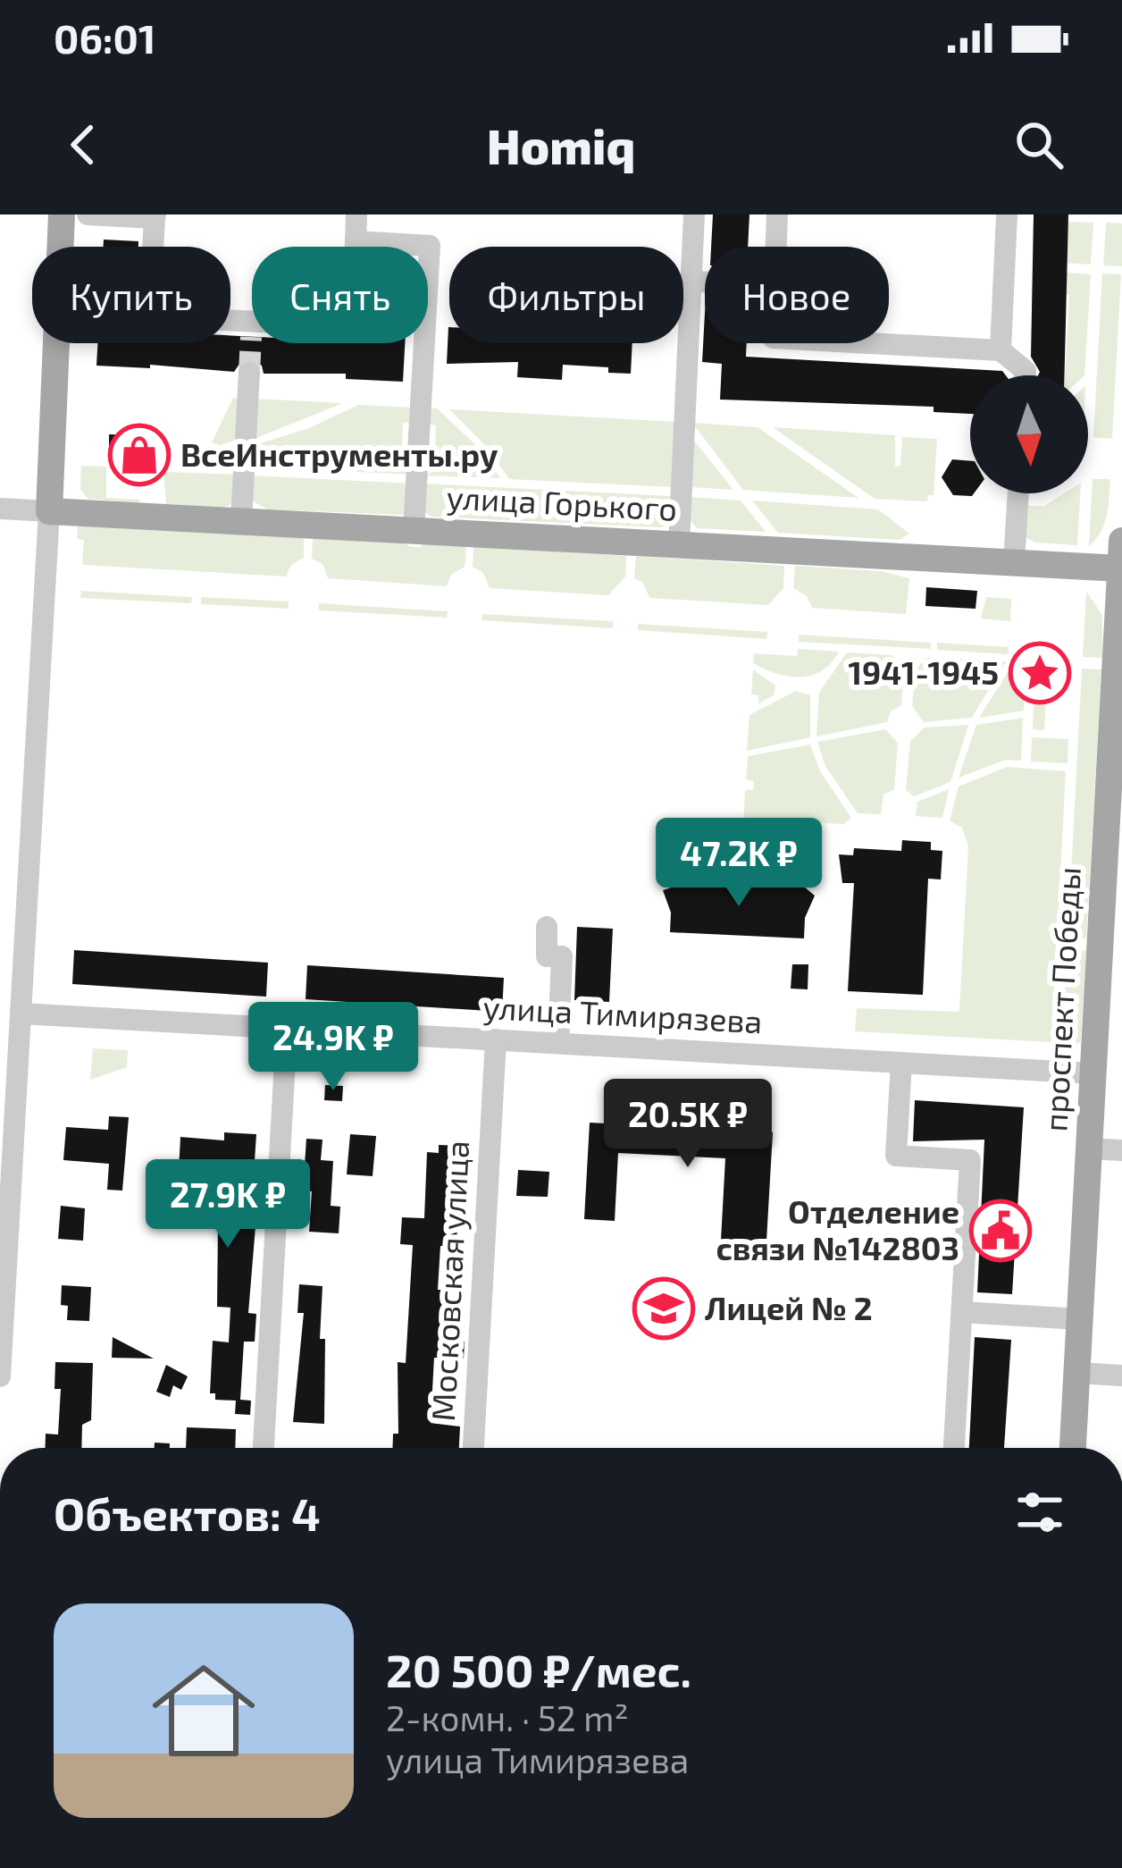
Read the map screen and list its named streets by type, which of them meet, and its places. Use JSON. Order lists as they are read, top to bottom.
{
  "streets": {
    "main road": ["улица Горького", "проспект Победы"],
    "street": ["улица Тимирязева", "Московская улица"]
  },
  "crossings": [
    ["улица Горького", "проспект Победы"],
    ["проспект Победы", "улица Тимирязева"],
    ["улица Тимирязева", "Московская улица"]
  ],
  "places": {
    "shop": ["ВсеИнструменты.ру"],
    "place": ["1941-1945"],
    "public building": ["Отделение связи №142803"],
    "school or university": ["Лицей № 2"]
  },
  "north": "bottom",
  "page": {
    "status": "06:01",
    "header": "Homiq",
    "chip": [
      "Купить",
      "Снять",
      "Фильтры",
      "Новое"
    ],
    "price": [
      "47.2K ₽",
      "24.9K ₽",
      "20.5K ₽",
      "27.9K ₽"
    ],
    "heading": "Объектов: 4",
    "list": [
      {
        "name": "20 500 ₽/мес.",
        "note": "2-комн. · 52 m² · улица Тимирязева"
      }
    ]
  }
}
